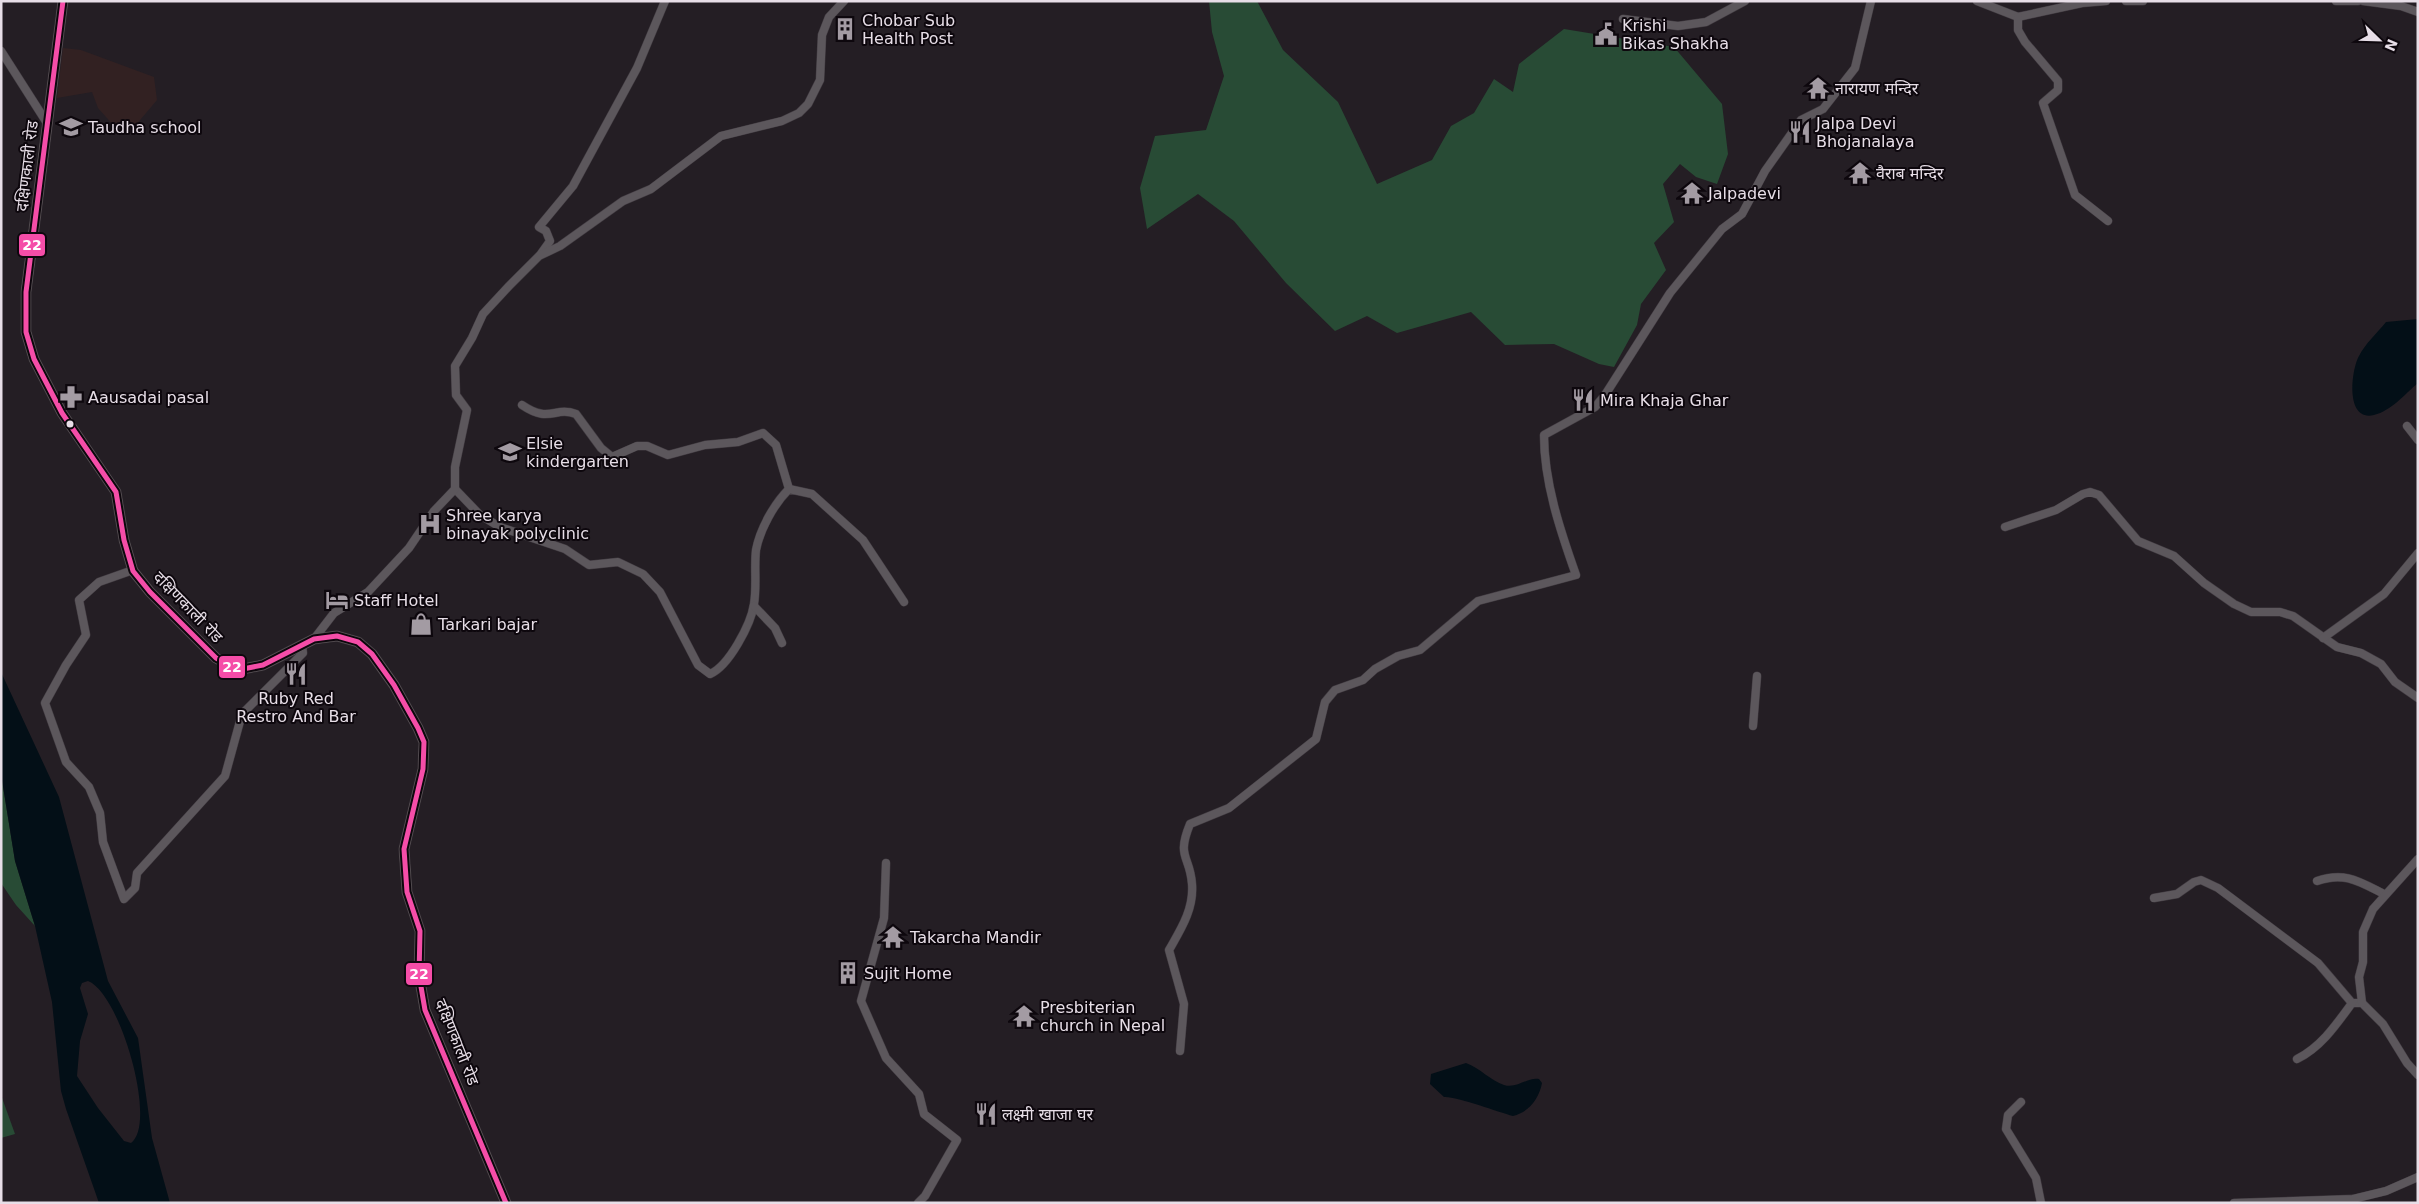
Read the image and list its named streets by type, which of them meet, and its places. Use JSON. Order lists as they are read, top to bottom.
{
  "streets": {
    "main road": ["दक्षिणकाली रोड"]
  },
  "places": {
    "building": ["Chobar Sub Health Post", "Sujit Home"],
    "public building": ["Krishi Bikas Shakha"],
    "temple": [
      "नारायण मन्दिर",
      "वैराब मन्दिर",
      "Jalpadevi",
      "Takarcha Mandir",
      "Presbiterian church in Nepal"
    ],
    "school or university": ["Taudha school", "Elsie kindergarten"],
    "restaurant": [
      "Jalpa Devi Bhojanalaya",
      "Mira Khaja Ghar",
      "Ruby Red Restro And Bar",
      "लक्ष्मी खाजा घर"
    ],
    "pharmacy": ["Aausadai pasal"],
    "hospital": ["Shree karya binayak polyclinic"],
    "hotel": ["Staff Hotel"],
    "shop": ["Tarkari bajar"]
  },
  "lines": ["transit line 22"],
  "north": "bottom right"
}
